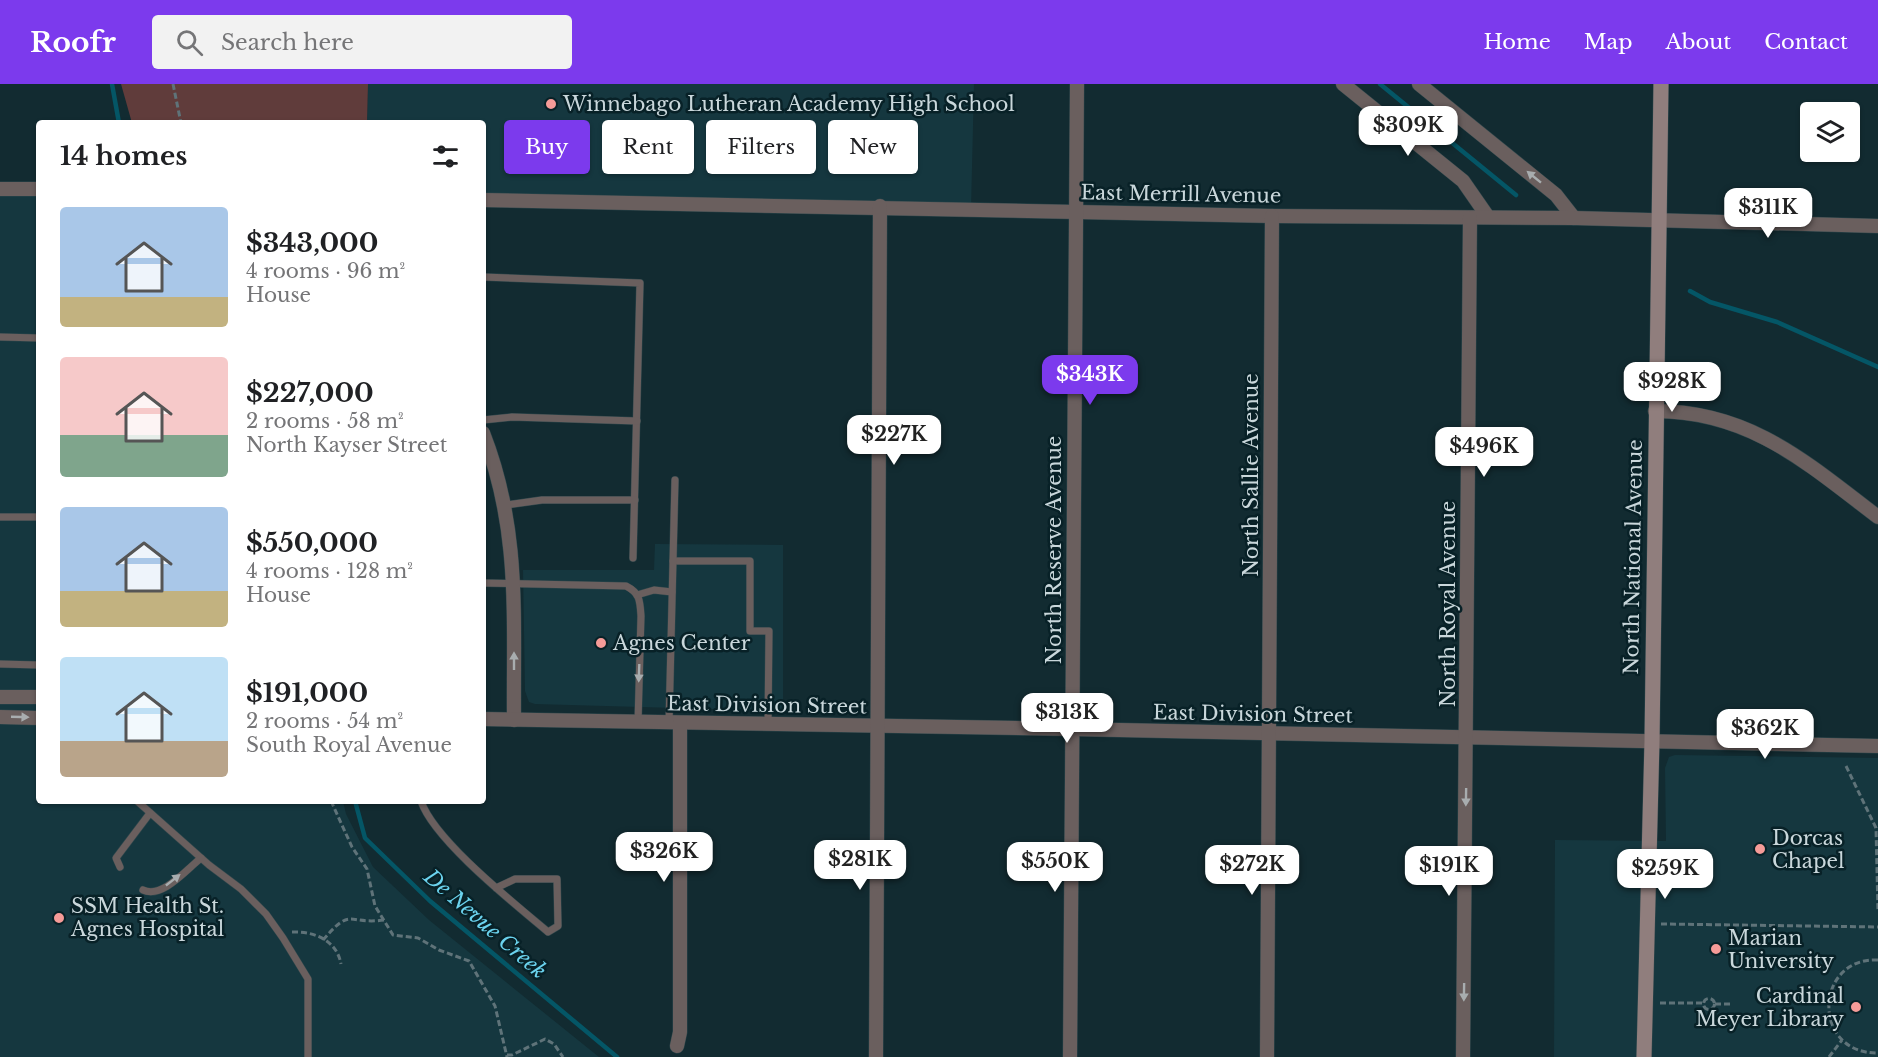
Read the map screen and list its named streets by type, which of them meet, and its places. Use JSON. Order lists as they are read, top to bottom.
{
  "streets": {
    "street": [
      "East Merrill Avenue",
      "North Sallie Avenue",
      "North Reserve Avenue",
      "North National Avenue",
      "North Royal Avenue",
      "East Division Street"
    ]
  },
  "crossings": [
    ["East Merrill Avenue", "North Sallie Avenue"],
    ["East Merrill Avenue", "North Reserve Avenue"],
    ["East Merrill Avenue", "North National Avenue"],
    ["East Merrill Avenue", "North Royal Avenue"],
    ["North Sallie Avenue", "East Division Street"],
    ["North Reserve Avenue", "East Division Street"],
    ["North National Avenue", "East Division Street"],
    ["North Royal Avenue", "East Division Street"]
  ],
  "one_way": ["North Royal Avenue"],
  "water": ["De Nevue Creek"],
  "places": [
    "Winnebago Lutheran Academy High School",
    "Agnes Center",
    "Dorcas Chapel",
    "SSM Health St. Agnes Hospital",
    "Marian University",
    "Cardinal Meyer Library"
  ],
  "page": {
    "header": "Roofr",
    "search": "Search here",
    "nav": [
      "Home",
      "Map",
      "About",
      "Contact"
    ],
    "price": [
      "$309K",
      "$311K",
      "$343K",
      "$928K",
      "$227K",
      "$496K",
      "$313K",
      "$362K",
      "$326K",
      "$281K",
      "$550K",
      "$272K",
      "$191K",
      "$259K"
    ],
    "chip": [
      "Buy",
      "Rent",
      "Filters",
      "New"
    ],
    "heading": "14 homes",
    "list": [
      {
        "name": "$343,000",
        "note": "4 rooms · 96 m² · House"
      },
      {
        "name": "$227,000",
        "note": "2 rooms · 58 m² · North Kayser Street"
      },
      {
        "name": "$550,000",
        "note": "4 rooms · 128 m² · House"
      },
      {
        "name": "$191,000",
        "note": "2 rooms · 54 m² · South Royal Avenue"
      }
    ]
  }
}
